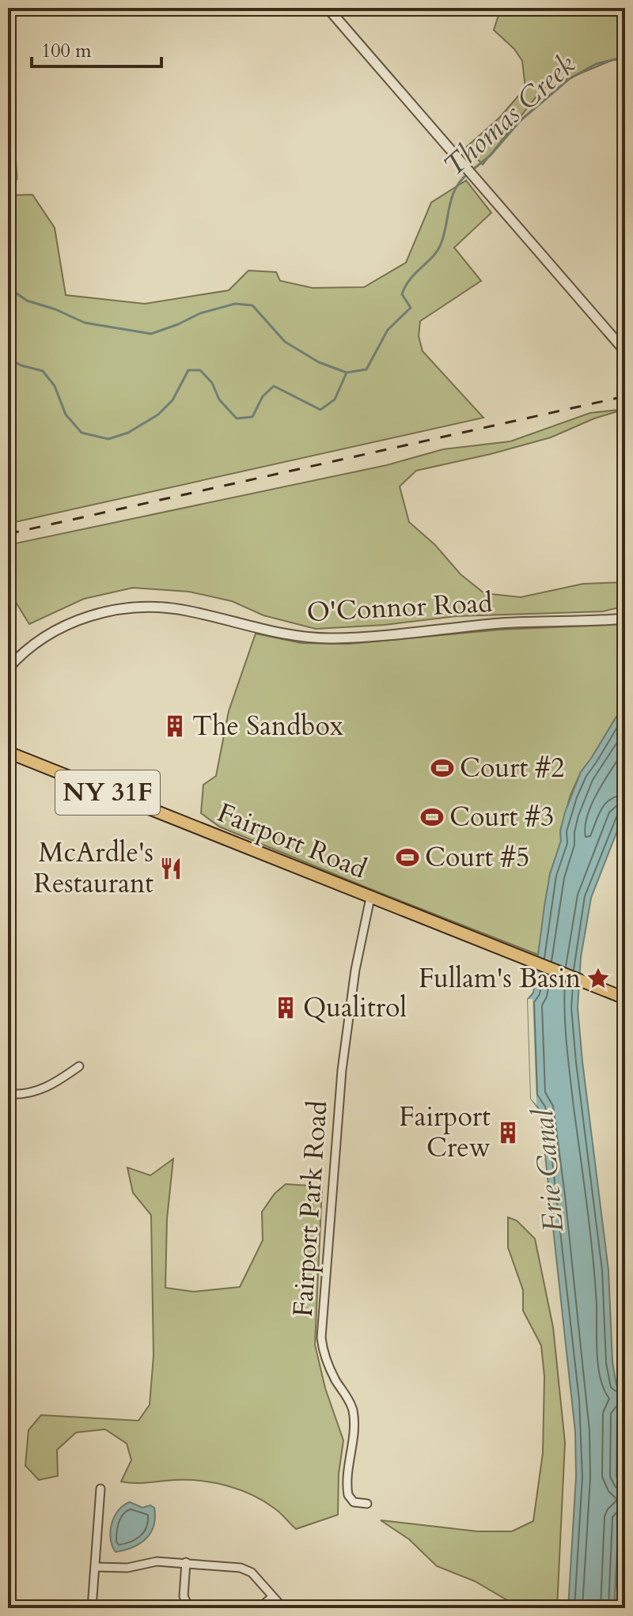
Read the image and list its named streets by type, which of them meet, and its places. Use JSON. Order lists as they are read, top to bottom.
{
  "streets": {
    "main road": ["NY 31F", "Fairport Road"],
    "street": ["O'Connor Road", "Fairport Park Road"]
  },
  "crossings": [
    ["Fairport Road", "Fairport Park Road"]
  ],
  "water": ["Thomas Creek", "Erie Canal"],
  "places": {
    "building": ["The Sandbox", "Qualitrol", "Fairport Crew"],
    "sports": ["Court #2", "Court #3", "Court #5"],
    "restaurant": ["McArdle's Restaurant"],
    "place": ["Fullam's Basin"]
  },
  "scale_bar": "100 m"
}
